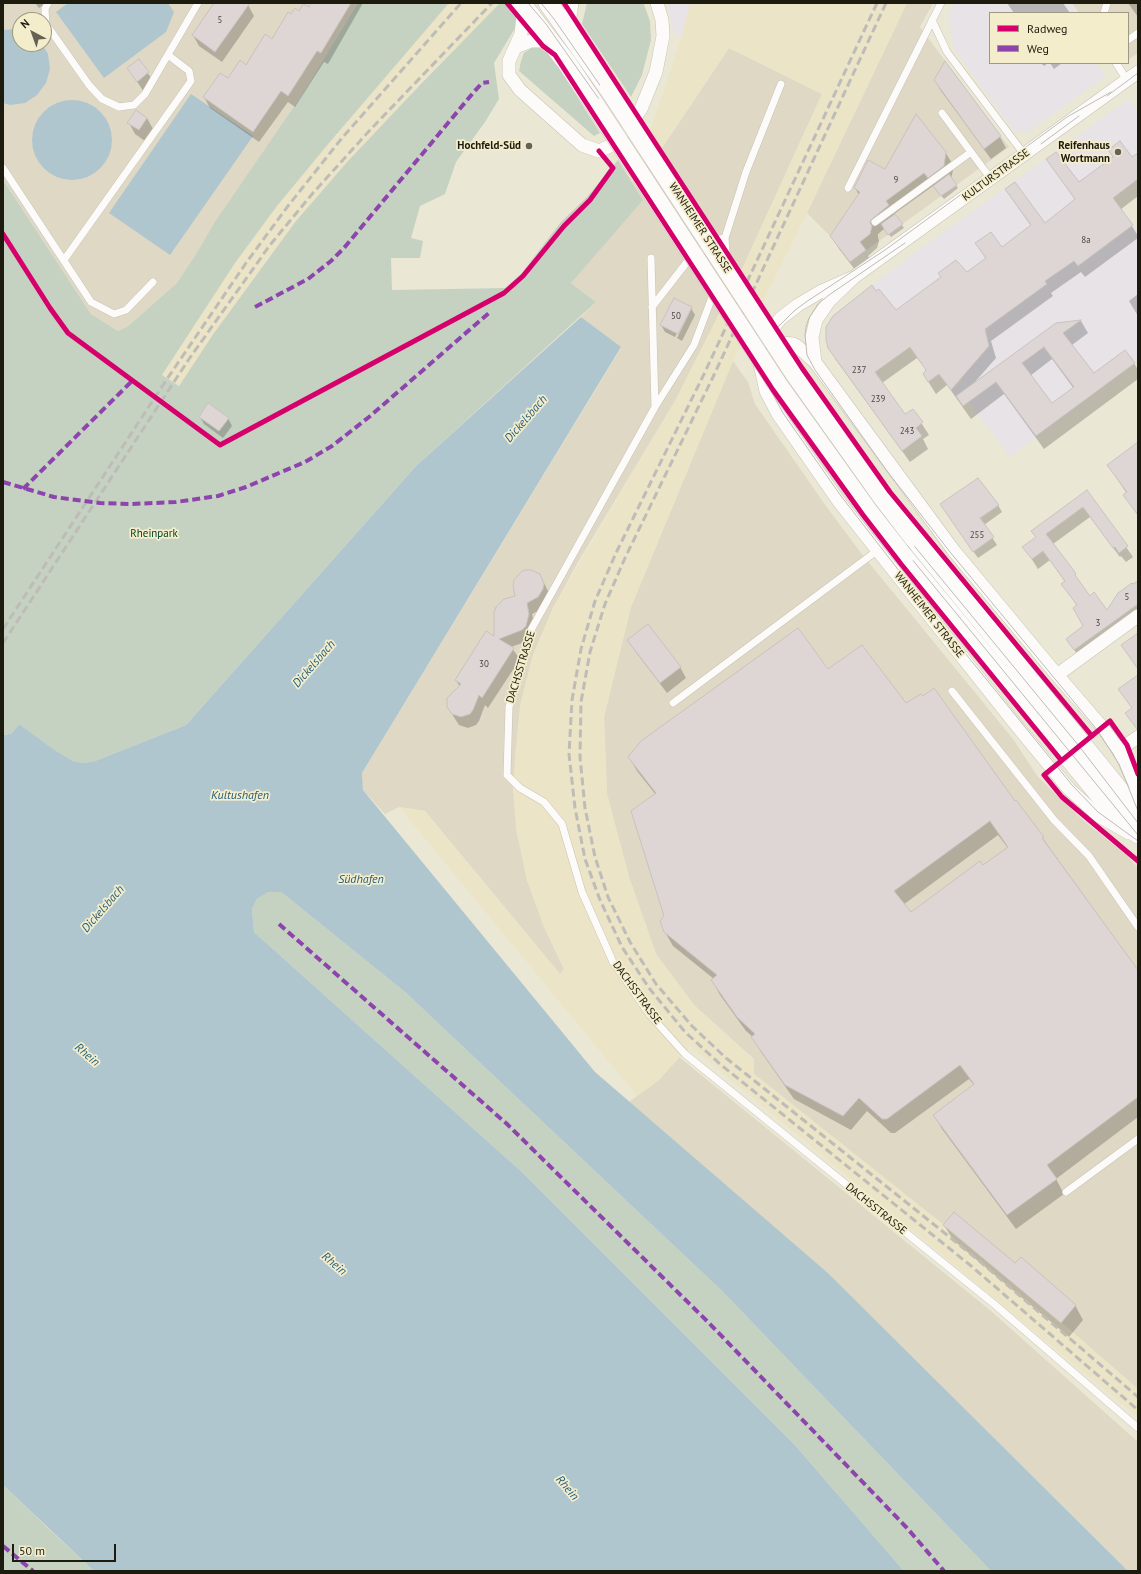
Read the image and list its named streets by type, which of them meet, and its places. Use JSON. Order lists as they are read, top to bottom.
{
  "streets": {
    "street": ["KULTURSTRASSE", "WANHEIMER STRASSE"],
    "lane": ["DACHSSTRASSE"]
  },
  "crossings": [
    ["KULTURSTRASSE", "WANHEIMER STRASSE"]
  ],
  "water": [
    "Dickelsbach",
    "Kultushafen",
    "Südhafen",
    "Rhein"
  ],
  "parks": ["Rheinpark"],
  "places": ["Hochfeld-Süd", "Reifenhaus Wortmann"],
  "house_numbers": [
    "5",
    "9",
    "8a",
    "50",
    "237",
    "239",
    "243",
    "255",
    "5",
    "3",
    "30"
  ],
  "legend": ["Radweg", "Weg"],
  "scale_bar": "50 m",
  "north": "top left"
}
